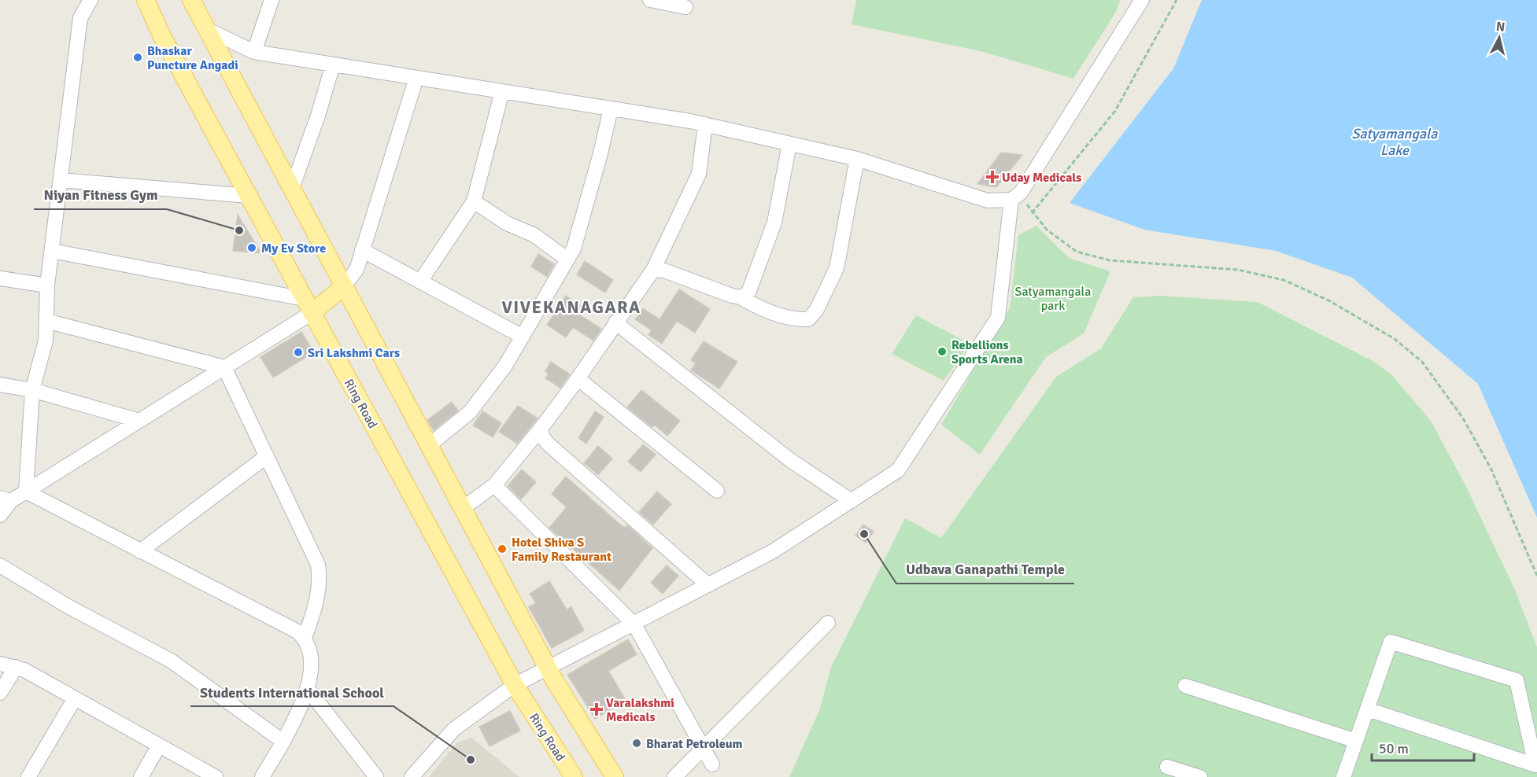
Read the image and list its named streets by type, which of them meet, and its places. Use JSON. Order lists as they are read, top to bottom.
{
  "streets": {
    "main road": ["Ring Road"]
  },
  "districts": ["VIVEKANAGARA"],
  "water": ["Satyamangala Lake"],
  "parks": ["Satyamangala park"],
  "places": {
    "other": [
      "Bhaskar Puncture Angadi",
      "Niyan Fitness Gym",
      "My Ev Store",
      "Rebellions Sports Arena",
      "Sri Lakshmi Cars",
      "Udbava Ganapathi Temple",
      "Hotel Shiva S Family Restaurant",
      "Bharat Petroleum",
      "Students International School"
    ],
    "health": ["Uday Medicals", "Varalakshmi Medicals"]
  },
  "scale_bar": "50 m",
  "north": "top"
}
